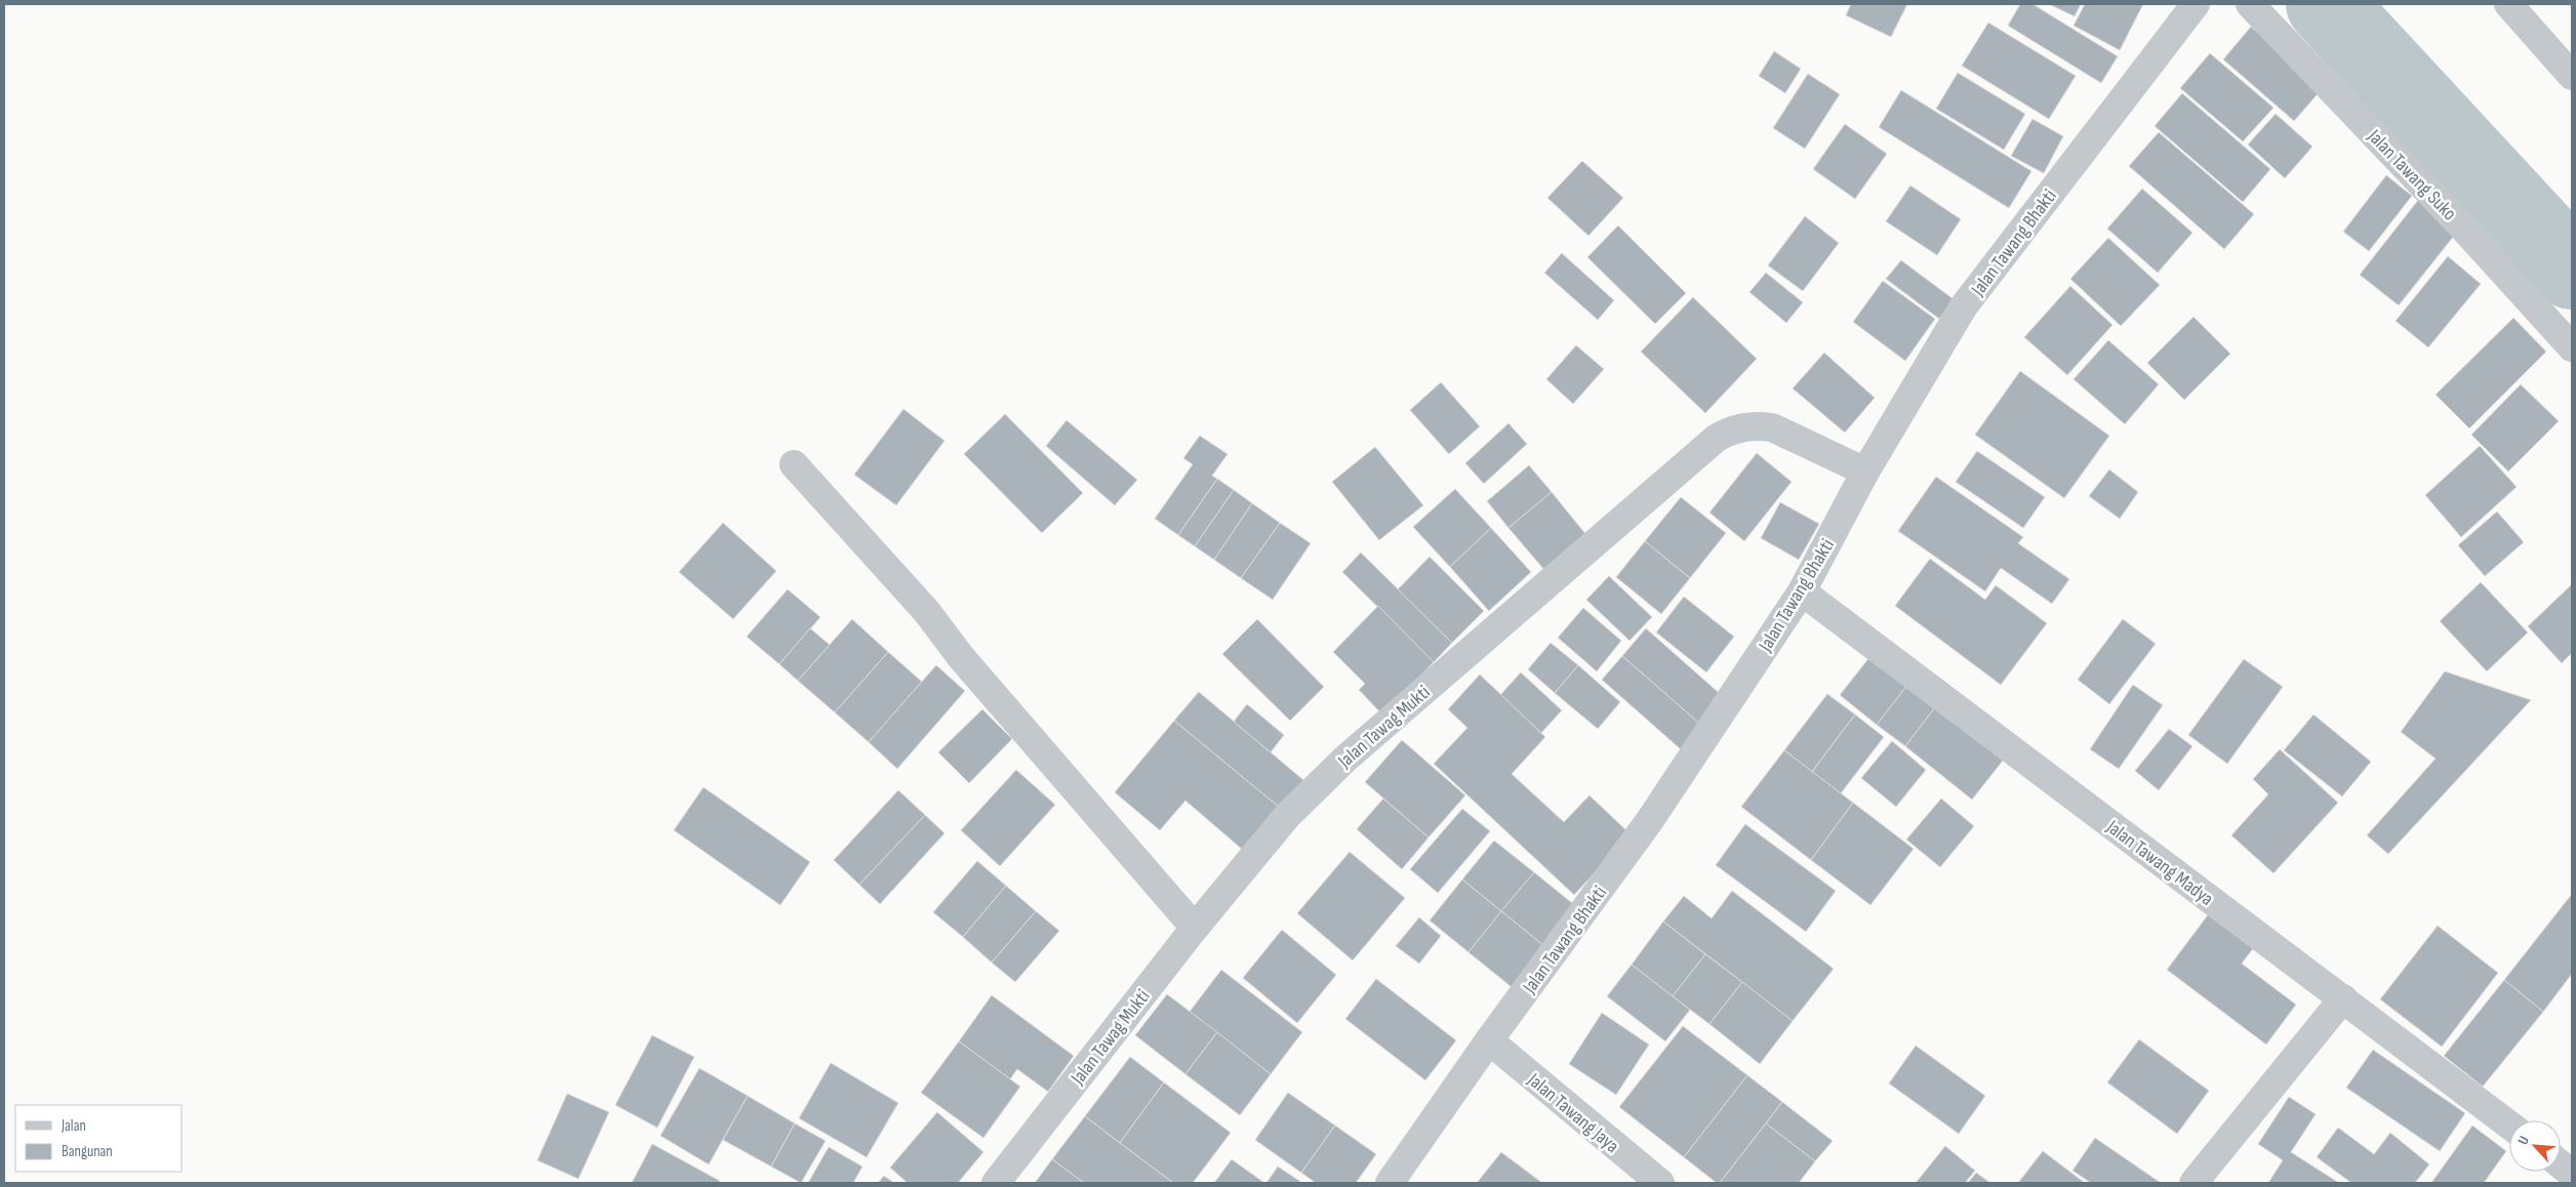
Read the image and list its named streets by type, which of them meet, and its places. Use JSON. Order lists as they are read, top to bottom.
{
  "streets": {
    "street": [
      "Jalan Tawang Suko",
      "Jalan Tawang Bhakti",
      "Jalan Tawag Mukti",
      "Jalan Tawang Madya",
      "Jalan Tawang Jaya"
    ]
  },
  "crossings": [
    ["Jalan Tawang Bhakti", "Jalan Tawag Mukti"],
    ["Jalan Tawang Bhakti", "Jalan Tawang Madya"],
    ["Jalan Tawang Bhakti", "Jalan Tawang Jaya"]
  ],
  "legend": ["Jalan", "Bangunan"],
  "north": "top left"
}
